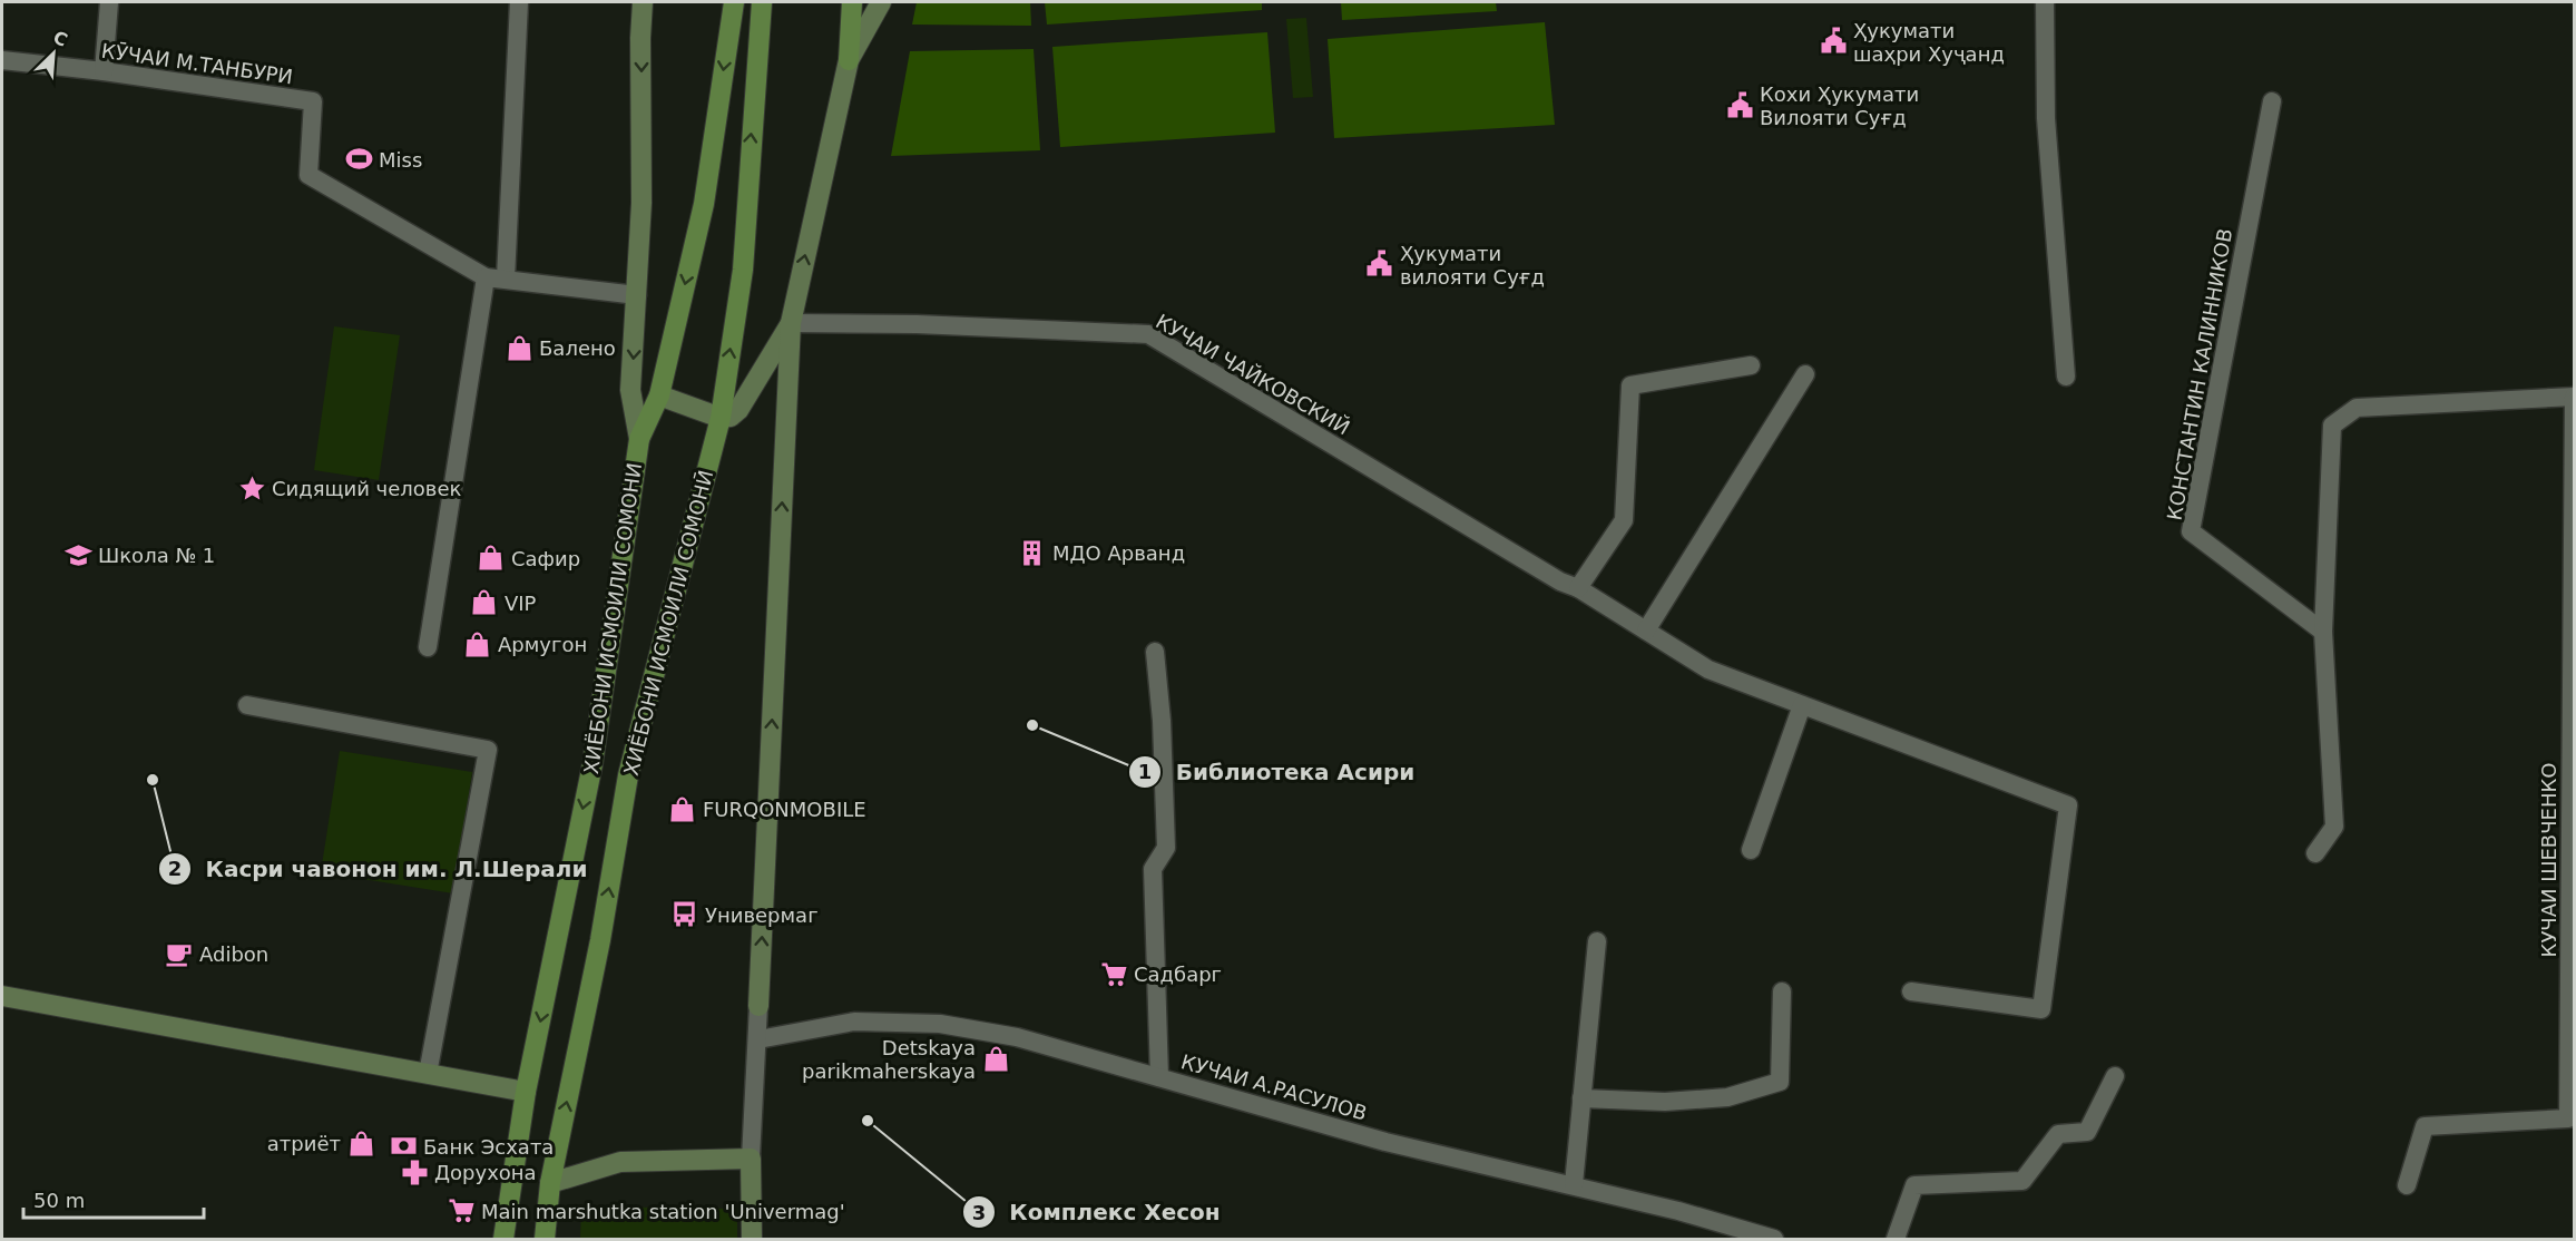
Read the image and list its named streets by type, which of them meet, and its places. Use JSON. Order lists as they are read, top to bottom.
{
  "streets": {
    "main road": ["ХИЁБОНИ ИСМОИЛИ СОМОНИ", "ХИЁБОНИ ИСМОИЛИ СОМОНӢ"],
    "street": [
      "КӮЧАИ М.ТАНБУРИ",
      "КУЧАИ ЧАЙКОВСКИЙ",
      "КОНСТАНТИН КАЛИННИКОВ",
      "КУЧАИ ШЕВЧЕНКО",
      "КУЧАИ А.РАСУЛОВ"
    ]
  },
  "places": {
    "public building": ["Ҳукумати шаҳри Хуҷанд", "Кохи Ҳукумати Вилояти Суғд", "Ҳукумати вилояти Суғд"],
    "sports": ["Miss"],
    "shop": [
      "Балено",
      "Сафир",
      "VIP",
      "Армугон",
      "FURQONMOBILE",
      "Detskaya parikmaherskaya",
      "атриёт"
    ],
    "place": ["Сидящий человек"],
    "building": ["МДО Арванд"],
    "school or university": ["Школа № 1"],
    "other": ["Библиотека Асири", "Касри чавонон им. Л.Шерали", "Комплекс Хесон"],
    "bus stop": ["Универмаг"],
    "cafe": ["Adibon"],
    "supermarket": ["Садбарг", "Main marshutka station 'Univermag'"],
    "bank": ["Банк Эсхата"],
    "pharmacy": ["Дорухона"]
  },
  "scale_bar": "50 m",
  "north": "top right"
}
